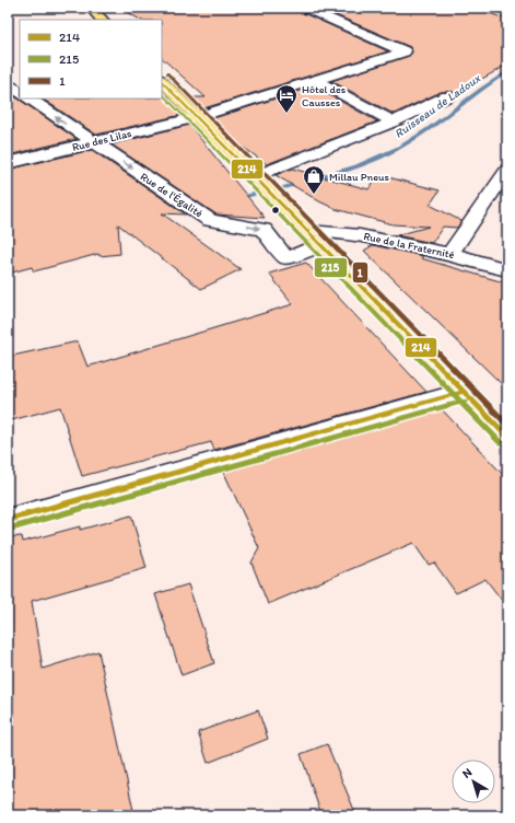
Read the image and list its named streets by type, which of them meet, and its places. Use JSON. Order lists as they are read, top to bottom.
{
  "streets": {
    "street": ["Rue des Lilas", "Rue de l'Égalité", "Rue de la Fraternité"]
  },
  "crossings": [
    ["Rue des Lilas", "Rue de l'Égalité"],
    ["Rue de l'Égalité", "Rue de la Fraternité"]
  ],
  "water": ["Ruisseau de Ladoux"],
  "places": {
    "hotel": ["Hôtel des Causses"],
    "shop": ["Millau Pneus"]
  },
  "lines": ["transit line 1", "transit line 214", "transit line 215"],
  "legend": ["214", "215", "1"],
  "north": "top left"
}
